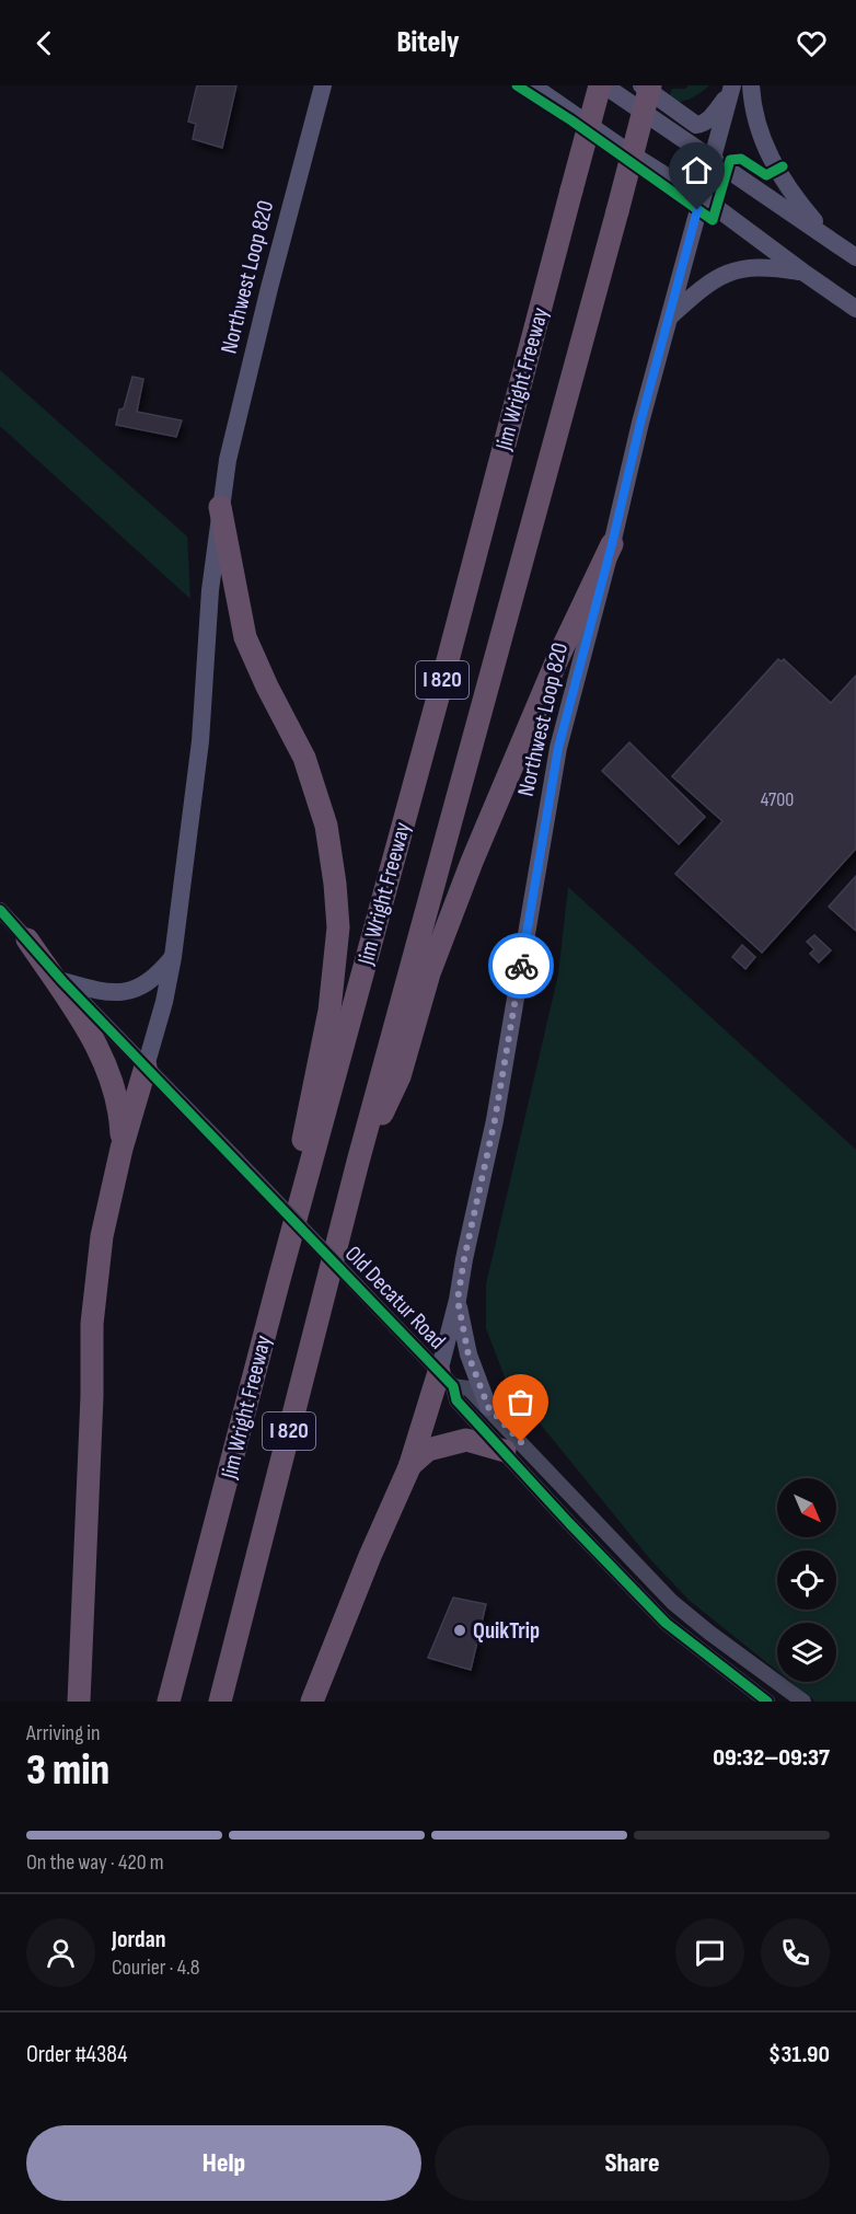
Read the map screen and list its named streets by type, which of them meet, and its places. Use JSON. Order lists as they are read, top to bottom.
{
  "streets": {
    "highway": ["Jim Wright Freeway", "I 820"],
    "main road": ["Northwest Loop 820"],
    "street": ["Old Decatur Road"]
  },
  "crossings": [
    ["Northwest Loop 820", "Old Decatur Road"]
  ],
  "places": ["QuikTrip"],
  "house_numbers": ["4700"],
  "north": "bottom right",
  "page": {
    "header": "Bitely",
    "heading": ["3 min", "Arriving in", "09:32–09:37"],
    "panel": [
      "Jordan",
      "Courier · 4.8",
      "Order #4384",
      "$31.90"
    ],
    "bar": "On the way · 420 m",
    "buttons": ["Help", "Share"]
  }
}
